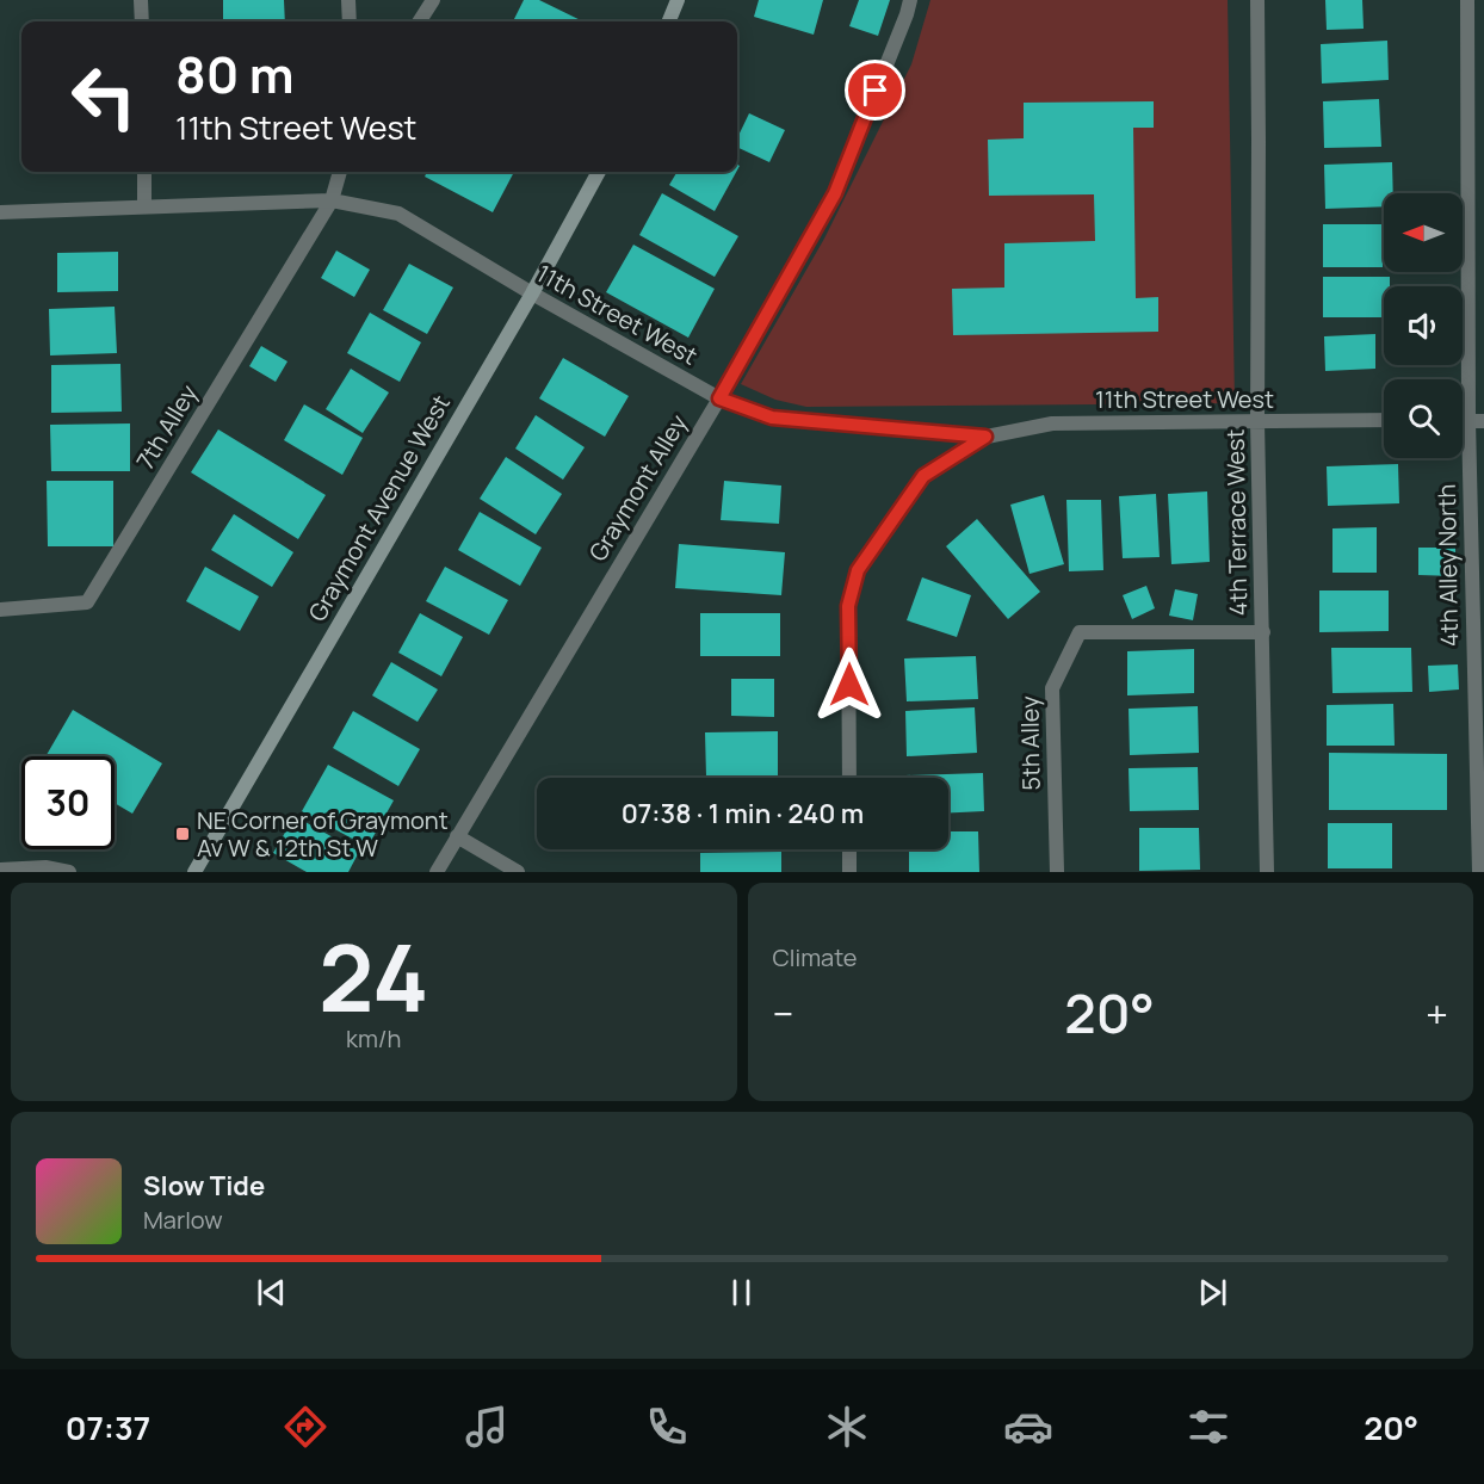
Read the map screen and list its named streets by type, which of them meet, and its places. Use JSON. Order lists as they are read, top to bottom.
{
  "streets": {
    "main road": ["Graymont Avenue West"],
    "street": [
      "11th Street West",
      "7th Alley",
      "Graymont Alley",
      "4th Terrace West",
      "4th Alley North",
      "5th Alley"
    ]
  },
  "crossings": [
    ["11th Street West", "7th Alley"],
    ["11th Street West", "Graymont Alley"],
    ["11th Street West", "Graymont Avenue West"],
    ["11th Street West", "4th Terrace West"],
    ["4th Terrace West", "5th Alley"]
  ],
  "places": {
    "transit": ["NE Corner of Graymont Av W & 12th St W"]
  },
  "north": "left",
  "page": {
    "turn": ["80 m", "11th Street West"],
    "limit": "30",
    "trip": "07:38 · 1 min · 240 m",
    "tile": [
      ["24", "km/h"],
      "Climate"
    ],
    "heat": ["−", "20°", "+"],
    "song": ["Slow Tide", "Marlow"],
    "tabs": ["07:37", "20°"]
  }
}
